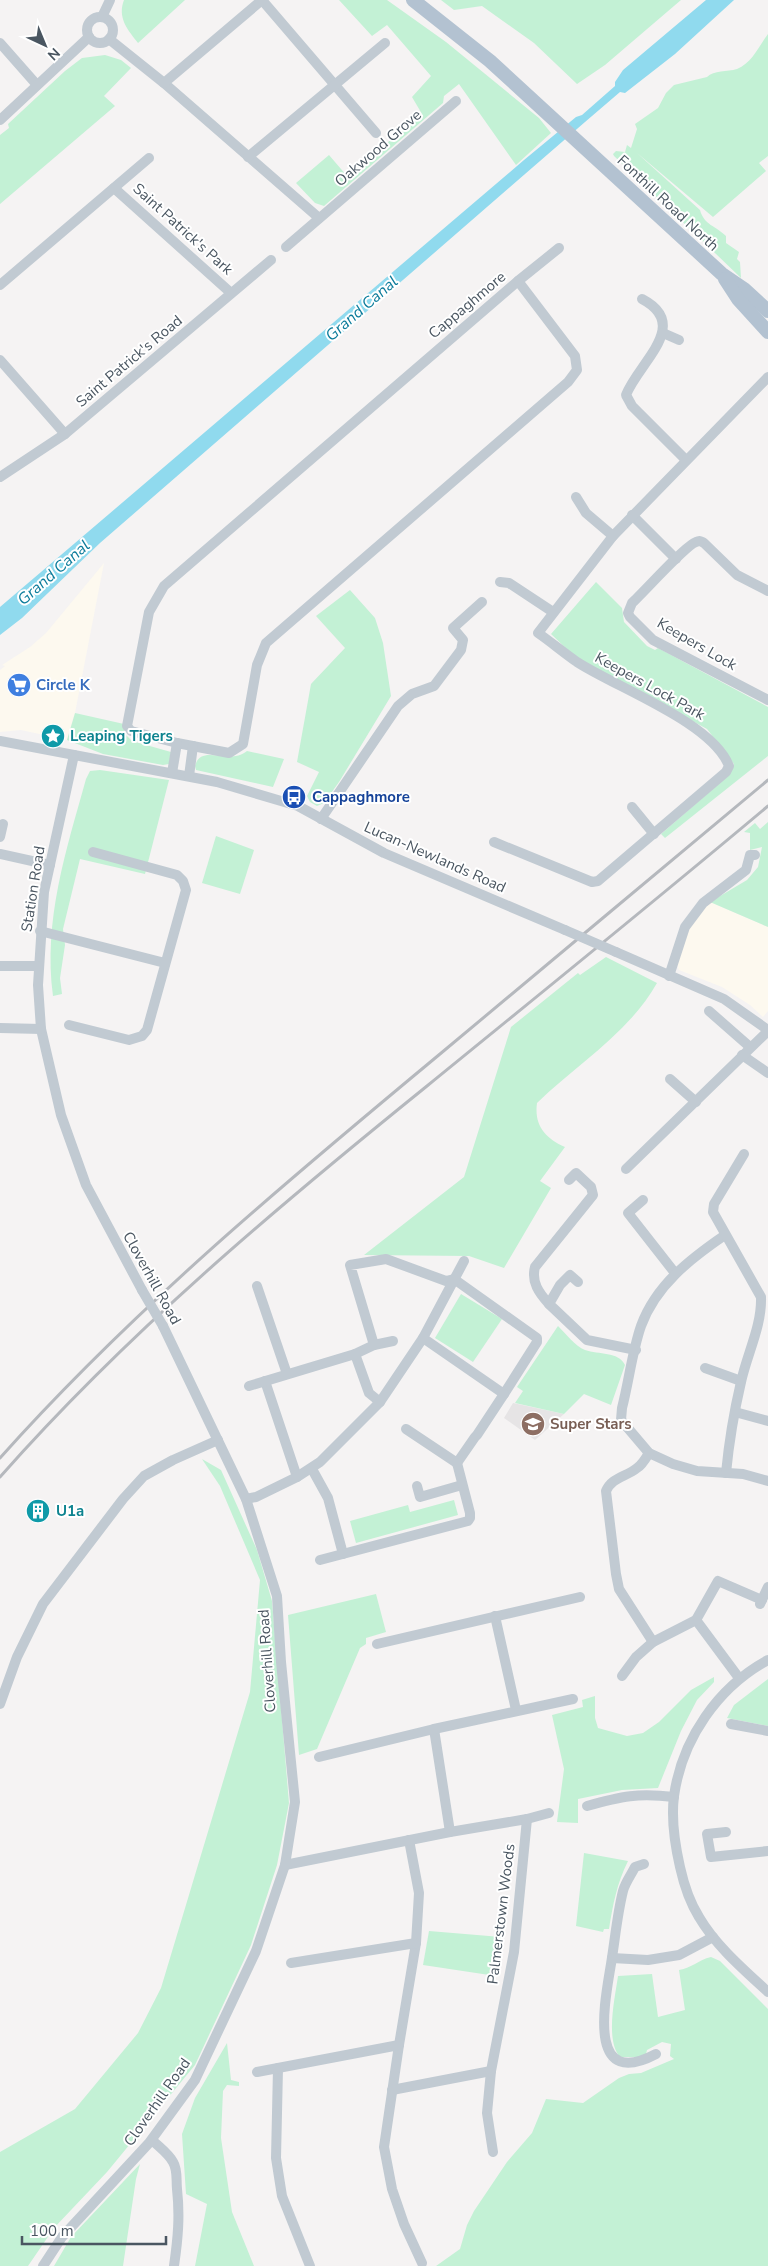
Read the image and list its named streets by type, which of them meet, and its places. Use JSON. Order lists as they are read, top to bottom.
{
  "streets": {
    "main road": ["Fonthill Road North"],
    "street": [
      "Oakwood Grove",
      "Saint Patrick's Park",
      "Cappaghmore",
      "Saint Patrick's Road",
      "Keepers Lock",
      "Keepers Lock Park",
      "Lucan-Newlands Road",
      "Station Road",
      "Cloverhill Road",
      "Palmerstown Woods"
    ]
  },
  "crossings": [
    ["Saint Patrick's Park", "Saint Patrick's Road"],
    ["Lucan-Newlands Road", "Station Road"],
    ["Station Road", "Cloverhill Road"],
    ["Cloverhill Road", "Palmerstown Woods"]
  ],
  "water": ["Grand Canal"],
  "places": {
    "supermarket": ["Circle K"],
    "place": ["Leaping Tigers"],
    "bus stop": ["Cappaghmore"],
    "school or university": ["Super Stars"],
    "building": ["U1a"]
  },
  "scale_bar": "100 m",
  "north": "bottom right"
}
